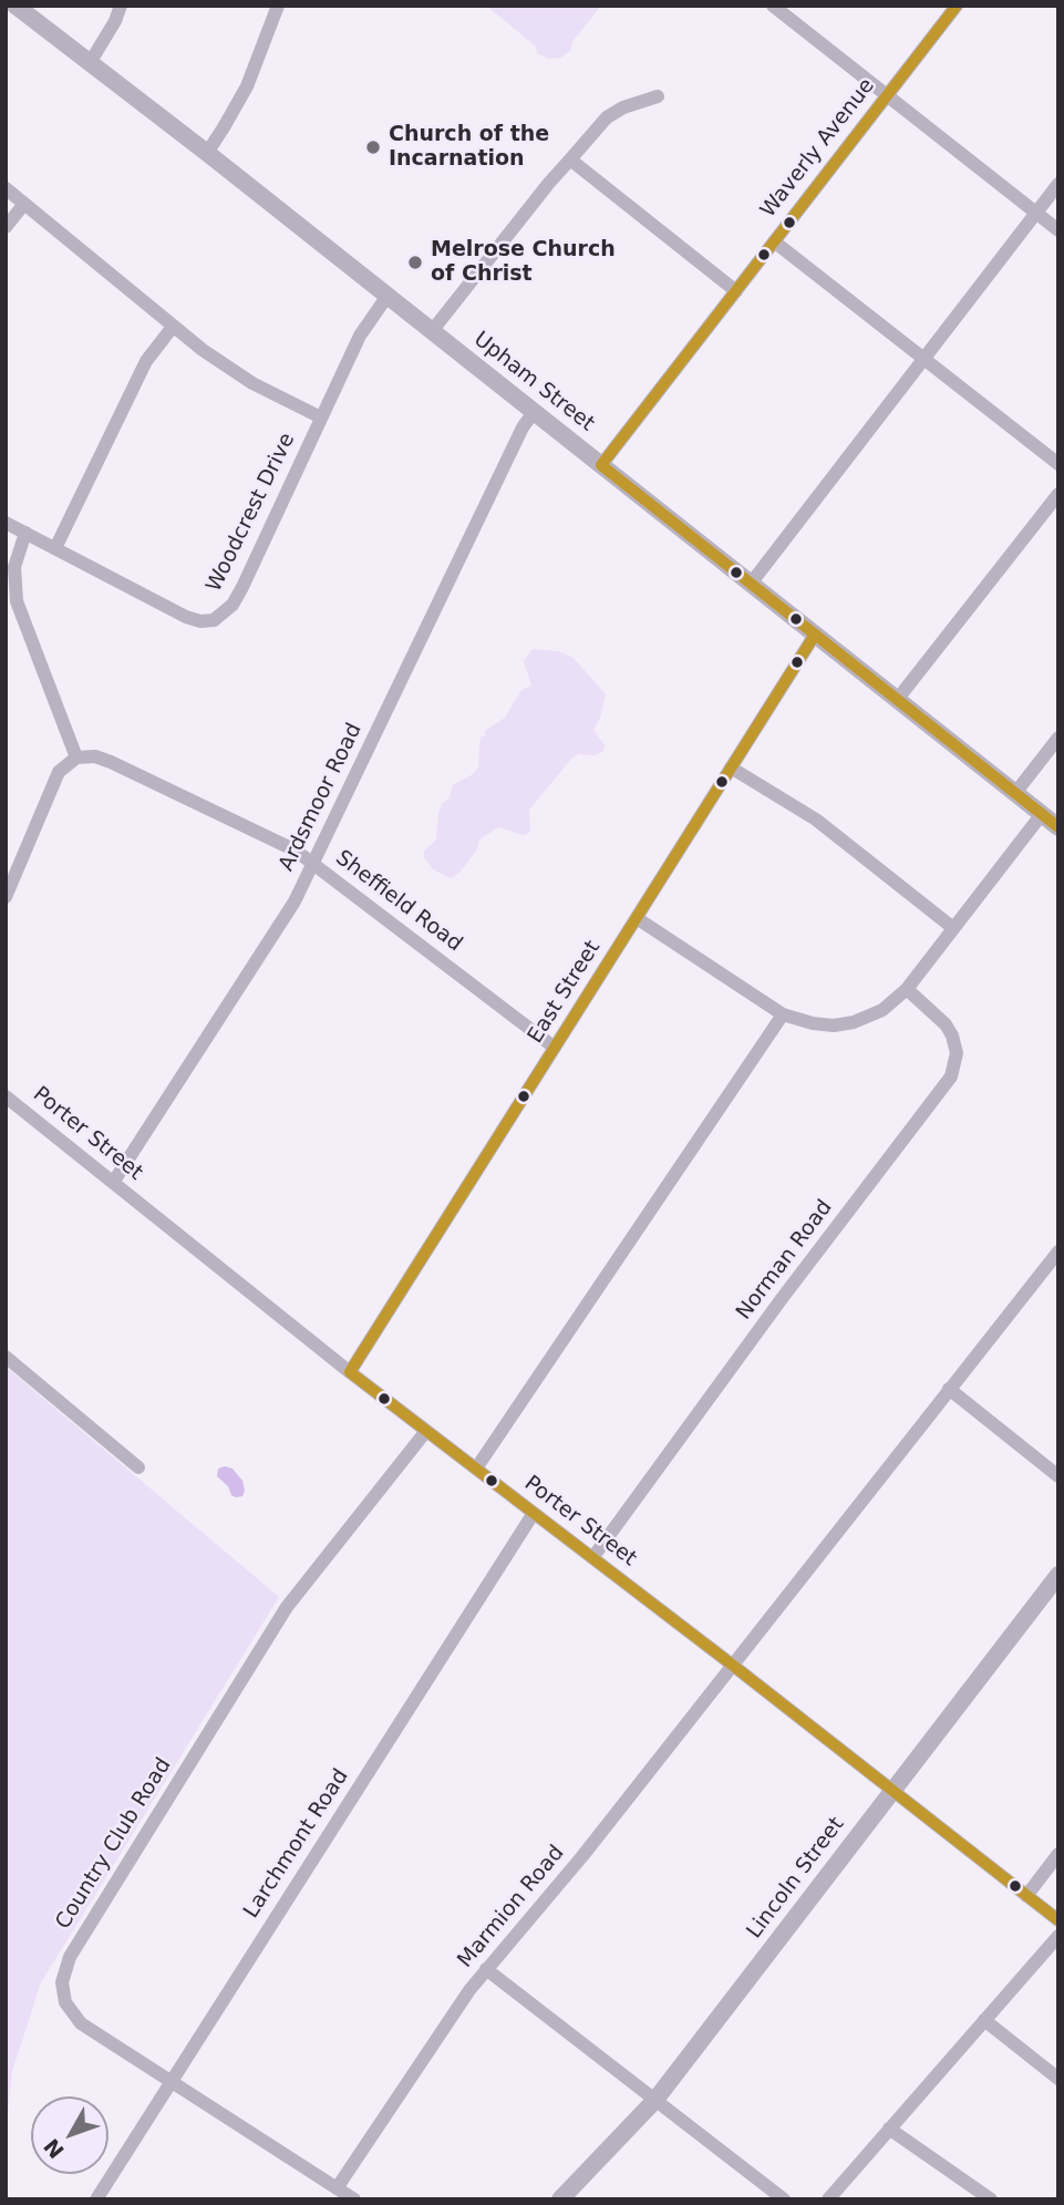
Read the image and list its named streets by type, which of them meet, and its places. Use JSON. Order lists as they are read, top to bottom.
{
  "streets": {
    "main road": ["Upham Street", "Lincoln Street"],
    "street": [
      "Waverly Avenue",
      "Woodcrest Drive",
      "Ardsmoor Road",
      "Sheffield Road",
      "East Street",
      "Porter Street",
      "Norman Road",
      "Country Club Road",
      "Larchmont Road",
      "Marmion Road"
    ]
  },
  "crossings": [
    ["Waverly Avenue", "Upham Street"],
    ["Upham Street", "Woodcrest Drive"],
    ["Upham Street", "Ardsmoor Road"],
    ["Upham Street", "East Street"],
    ["Ardsmoor Road", "Sheffield Road"],
    ["Ardsmoor Road", "Porter Street"],
    ["Sheffield Road", "East Street"],
    ["East Street", "Porter Street"],
    ["Porter Street", "Norman Road"],
    ["Porter Street", "Country Club Road"],
    ["Porter Street", "Larchmont Road"],
    ["Porter Street", "Lincoln Street"],
    ["Porter Street", "Marmion Road"],
    ["Country Club Road", "Larchmont Road"],
    ["Country Club Road", "Marmion Road"]
  ],
  "places": ["Church of the Incarnation", "Melrose Church of Christ"],
  "north": "bottom left"
}
